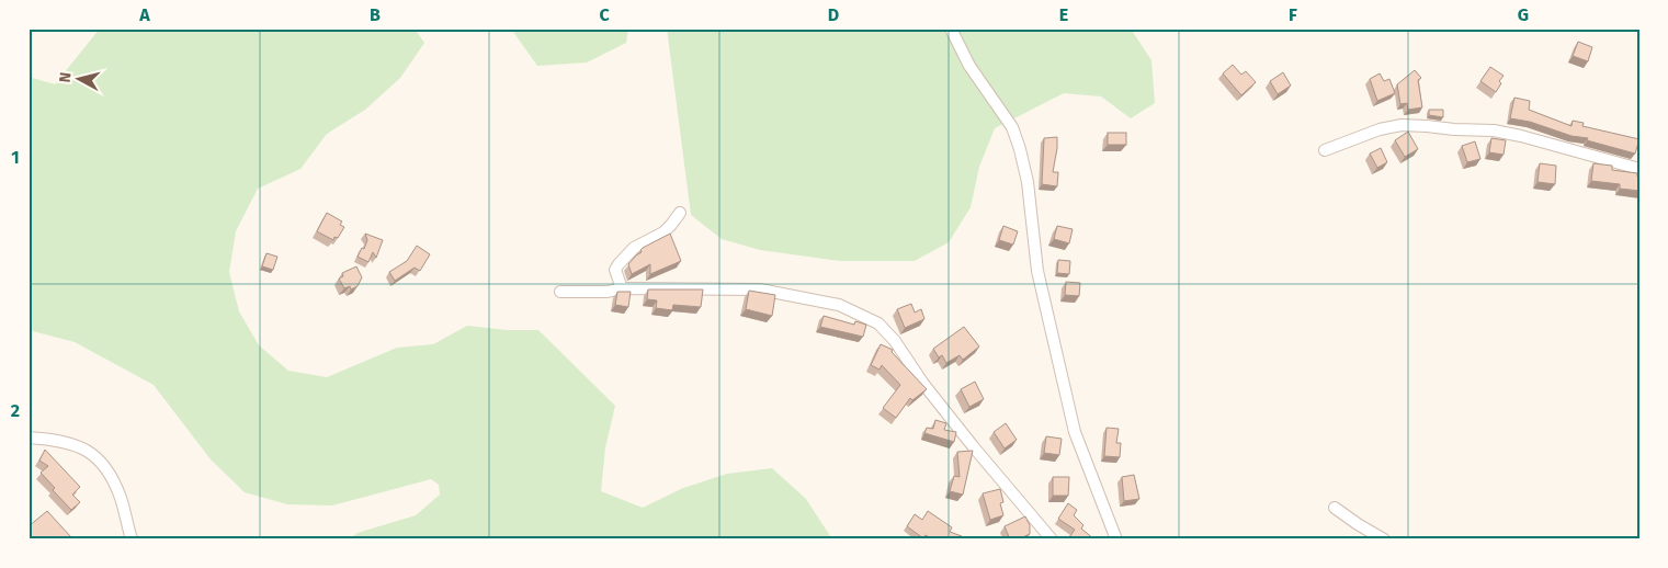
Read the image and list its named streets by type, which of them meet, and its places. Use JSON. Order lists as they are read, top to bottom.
{
  "north": "left",
  "grid": {
    "columns": [
      "A",
      "B",
      "C",
      "D",
      "E",
      "F",
      "G"
    ],
    "rows": ["1", "2"]
  }
}
